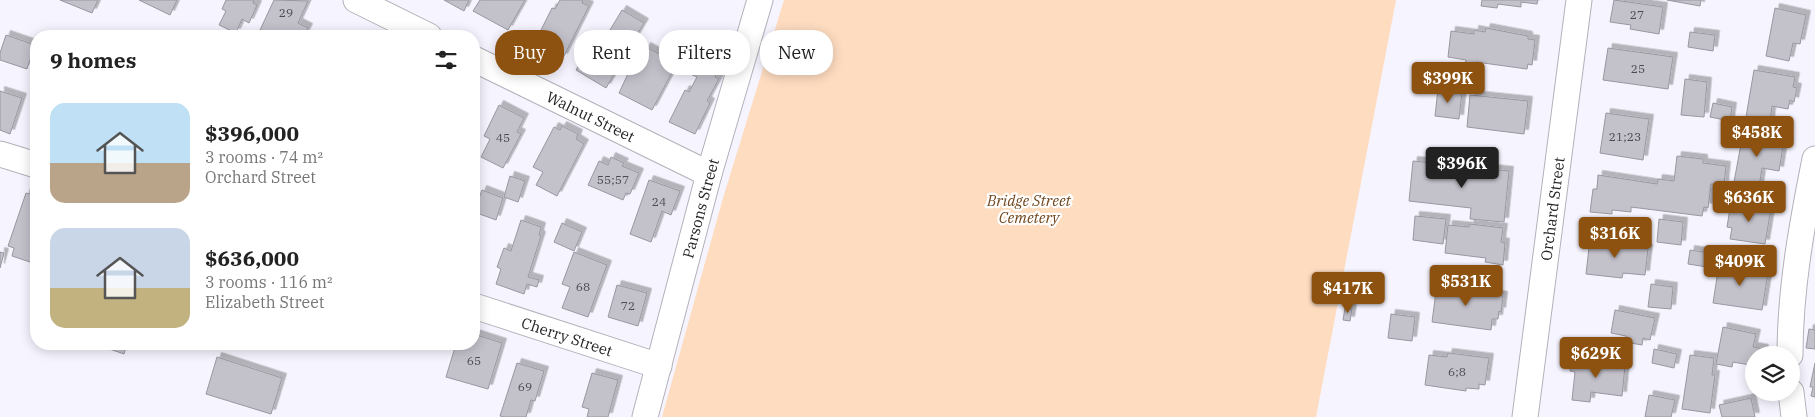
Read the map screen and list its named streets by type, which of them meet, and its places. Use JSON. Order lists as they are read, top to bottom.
{
  "streets": {
    "street": [
      "Walnut Street",
      "Parsons Street",
      "Orchard Street",
      "Cherry Street"
    ]
  },
  "crossings": [
    ["Walnut Street", "Parsons Street"],
    ["Parsons Street", "Cherry Street"]
  ],
  "parks": ["Bridge Street Cemetery"],
  "house_numbers": [
    "29",
    "27",
    "25",
    "21;23",
    "45",
    "55;57",
    "24",
    "68",
    "72",
    "65",
    "6;8",
    "69"
  ],
  "page": {
    "chip": [
      "Buy",
      "Rent",
      "Filters",
      "New"
    ],
    "heading": "9 homes",
    "price": [
      "$399K",
      "$458K",
      "$396K",
      "$636K",
      "$316K",
      "$409K",
      "$531K",
      "$417K",
      "$629K"
    ],
    "list": [
      {
        "name": "$396,000",
        "note": "3 rooms · 74 m² · Orchard Street"
      },
      {
        "name": "$636,000",
        "note": "3 rooms · 116 m² · Elizabeth Street"
      }
    ]
  }
}
